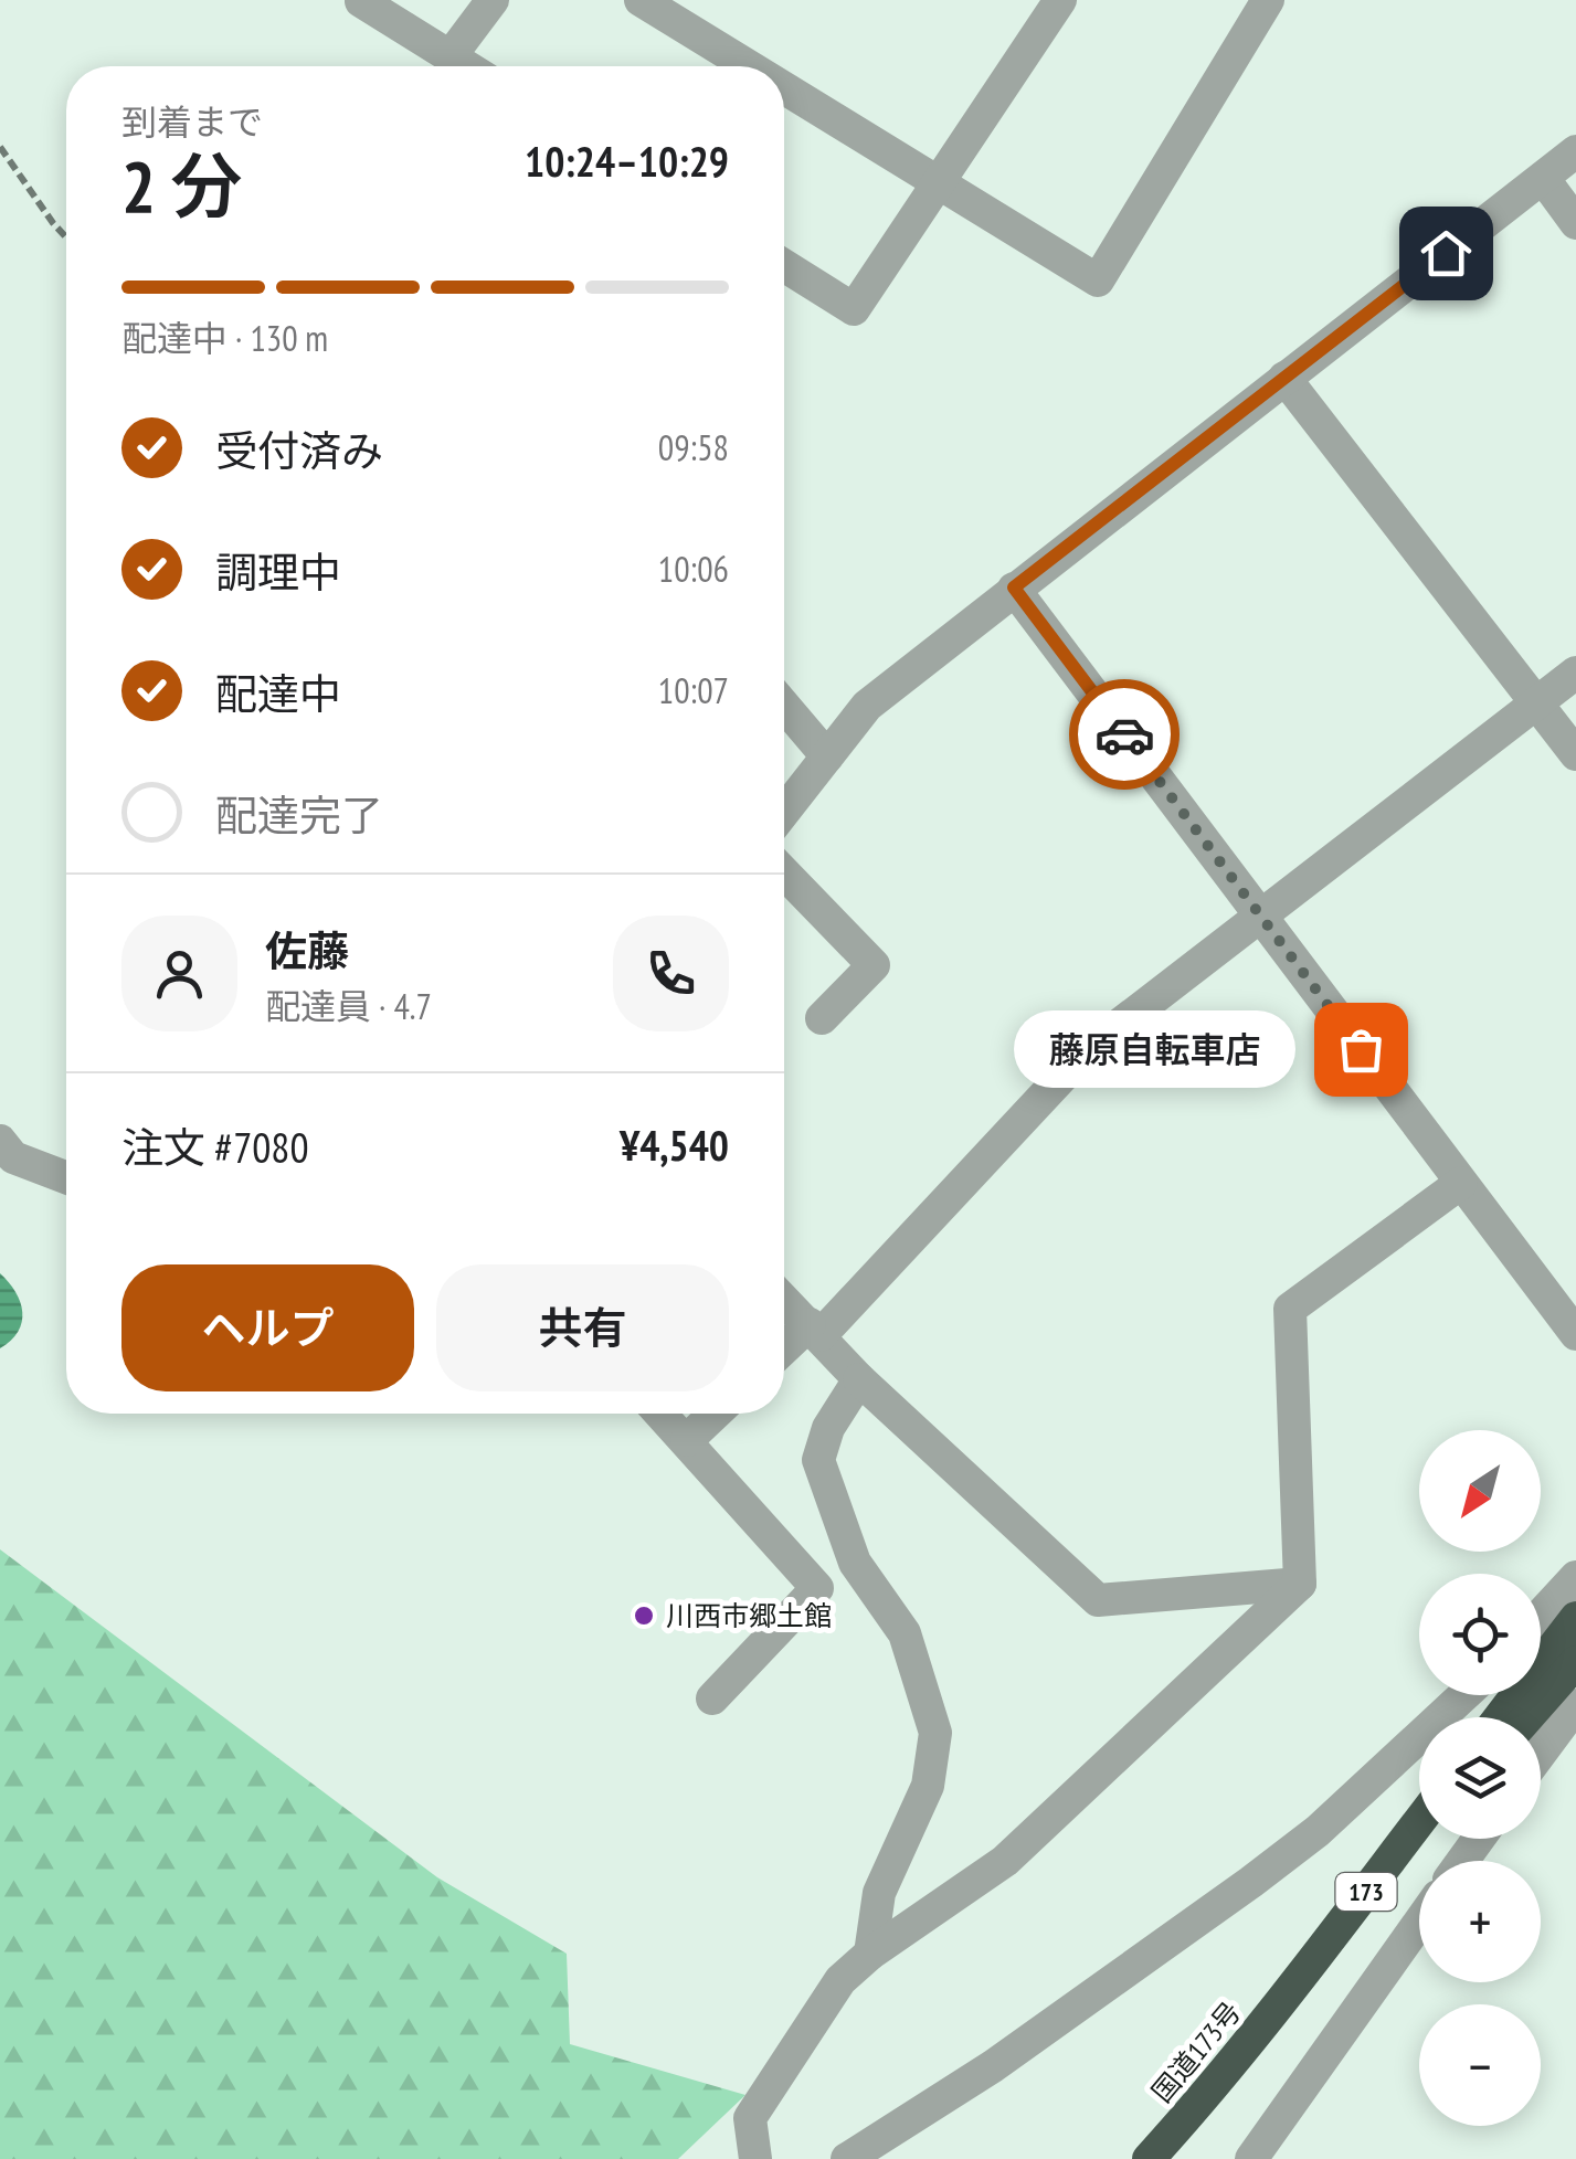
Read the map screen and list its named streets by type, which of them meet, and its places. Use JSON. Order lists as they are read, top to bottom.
{
  "streets": {
    "highway": ["173", "国道173号"]
  },
  "places": ["藤原自転車店", "川西市郷土館"],
  "north": "bottom left",
  "page": {
    "heading": ["2 分", "到着まで", "10:24–10:29"],
    "panel": [
      "佐藤",
      "配達員 · 4.7",
      "注文 #7080",
      "¥4,540"
    ],
    "bar": "配達中 · 130 m",
    "list": [
      ["受付済み", "09:58"],
      ["調理中", "10:06"],
      ["配達中", "10:07"],
      "配達完了"
    ],
    "bubble": "藤原自転車店",
    "buttons": ["ヘルプ", "共有"],
    "map_buttons": ["+", "−"]
  }
}
